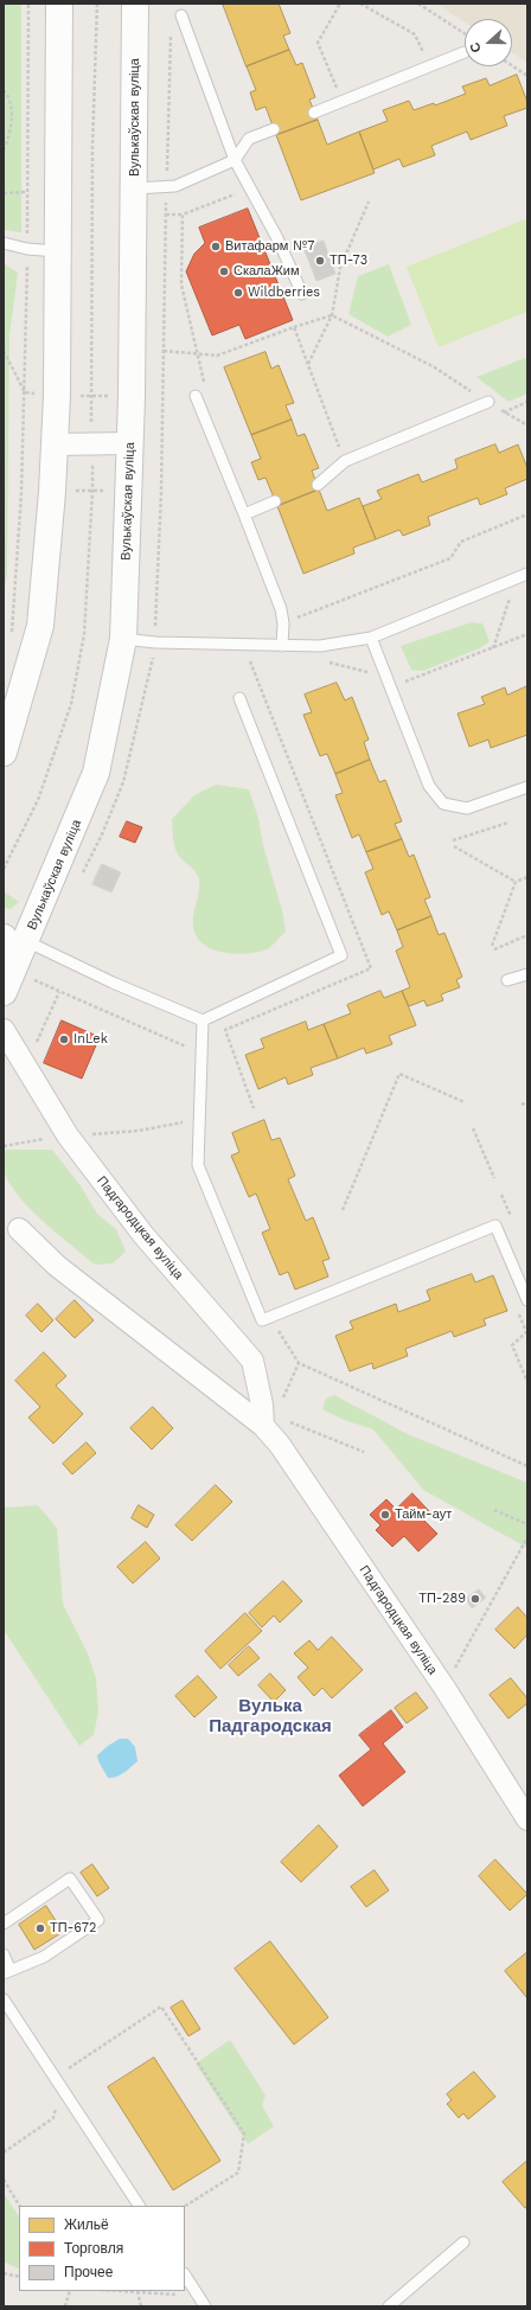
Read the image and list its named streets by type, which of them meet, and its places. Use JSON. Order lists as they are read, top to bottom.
{
  "streets": {
    "street": ["Вулькаўская вуліца", "Падгародцкая вуліца"]
  },
  "districts": ["Вулька Падгародская"],
  "places": [
    "Витафарм №7",
    "ТП-73",
    "СкалаЖим",
    "Wildberries",
    "InLek",
    "Тайм-аут",
    "ТП-289",
    "ТП-672"
  ],
  "legend": ["Жильё", "Торговля", "Прочее"],
  "north": "left"
}
